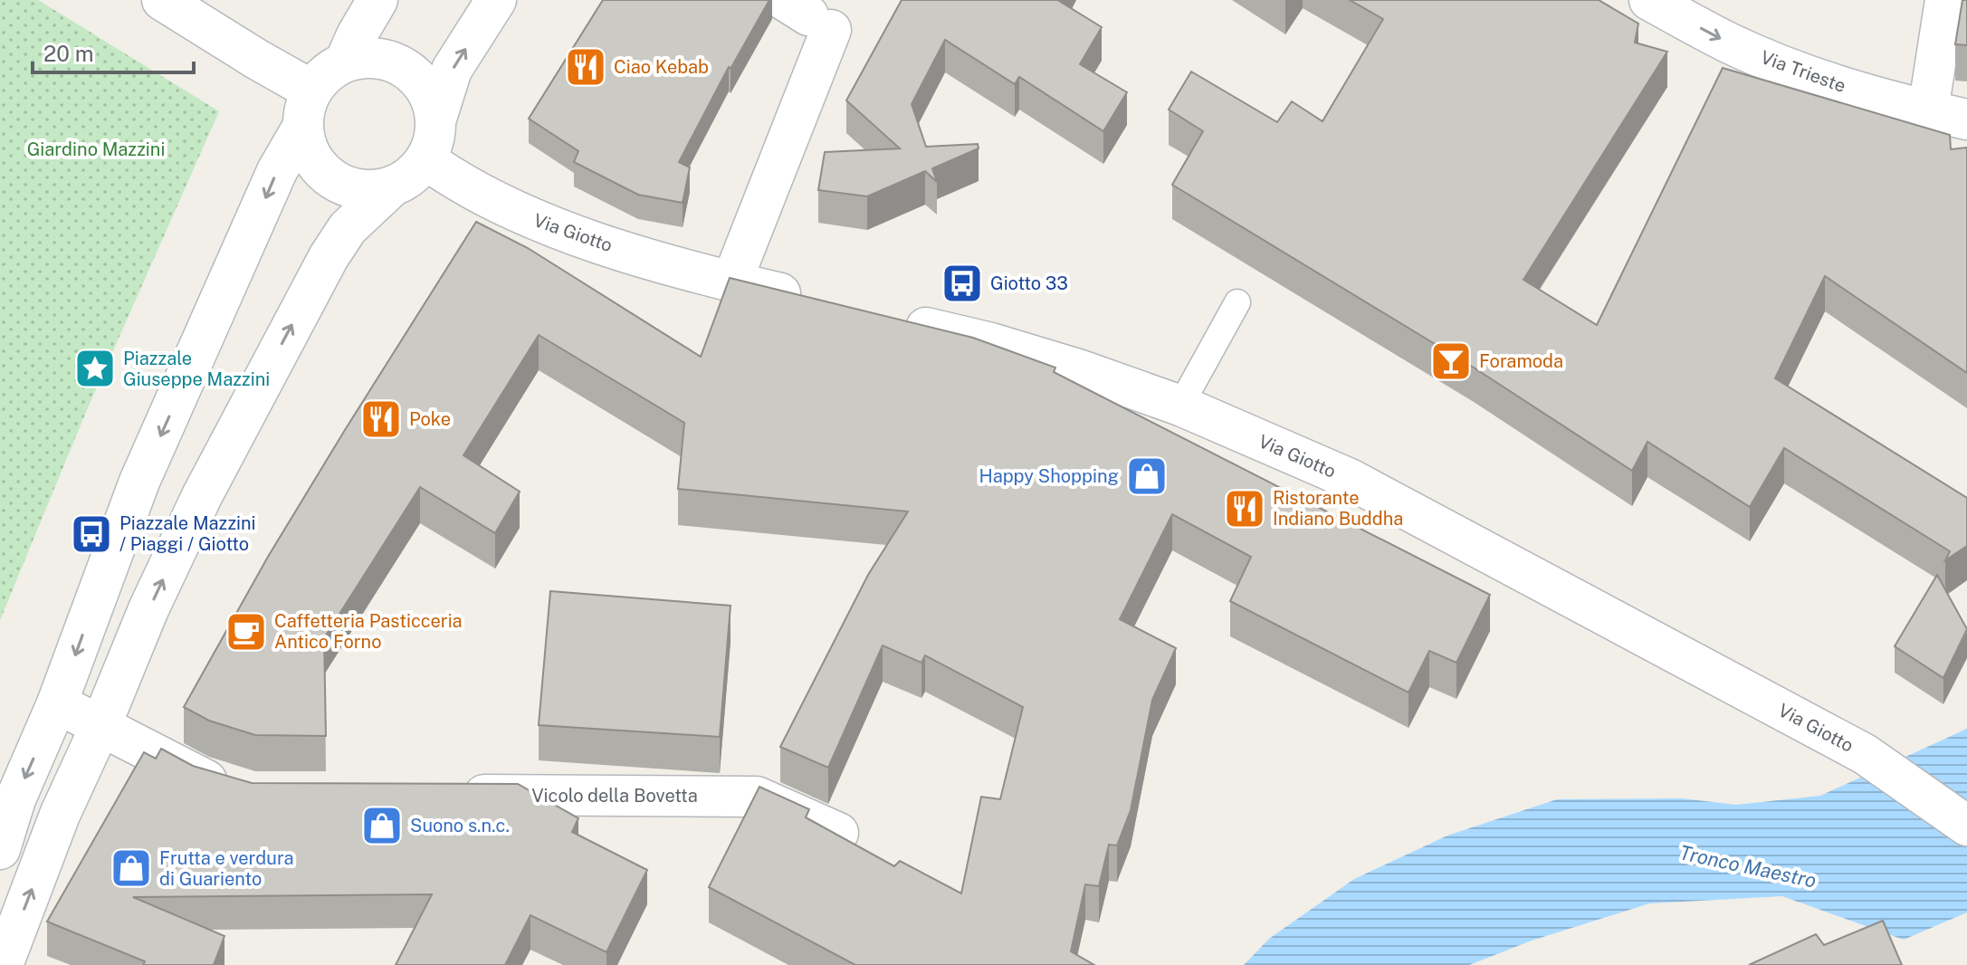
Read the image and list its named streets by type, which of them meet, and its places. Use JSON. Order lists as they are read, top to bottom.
{
  "streets": {
    "street": ["Via Trieste", "Via Giotto", "Vicolo della Bovetta"]
  },
  "one_way": ["Via Trieste"],
  "water": ["Tronco Maestro"],
  "parks": ["Giardino Mazzini"],
  "places": {
    "restaurant": ["Ciao Kebab", "Poke", "Ristorante Indiano Buddha"],
    "bus stop": ["Giotto 33", "Piazzale Mazzini / Piaggi / Giotto"],
    "bar": ["Foramoda"],
    "place": ["Piazzale Giuseppe Mazzini"],
    "shop": ["Happy Shopping", "Suono s.n.c.", "Frutta e verdura di Guariento"],
    "cafe": ["Caffetteria Pasticceria Antico Forno"]
  },
  "scale_bar": "20 m"
}
